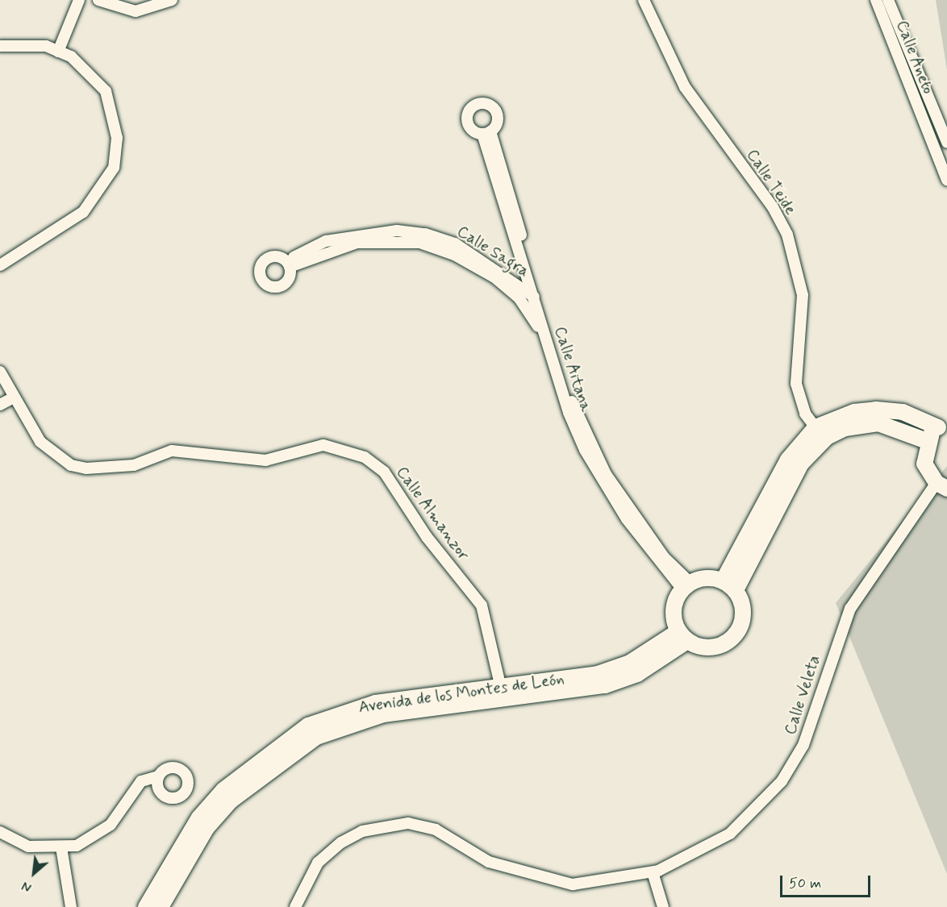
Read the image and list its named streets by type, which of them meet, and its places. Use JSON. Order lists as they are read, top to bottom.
{
  "streets": {
    "street": [
      "Calle Aneto",
      "Calle Teide",
      "Calle Sagra",
      "Calle Aitana",
      "Calle Almanzor",
      "Avenida de los Montes de León",
      "Calle Veleta"
    ]
  },
  "crossings": [
    ["Calle Sagra", "Calle Aitana"],
    ["Calle Aitana", "Avenida de los Montes de León"],
    ["Calle Almanzor", "Avenida de los Montes de León"]
  ],
  "scale_bar": "50 m",
  "north": "bottom left"
}
